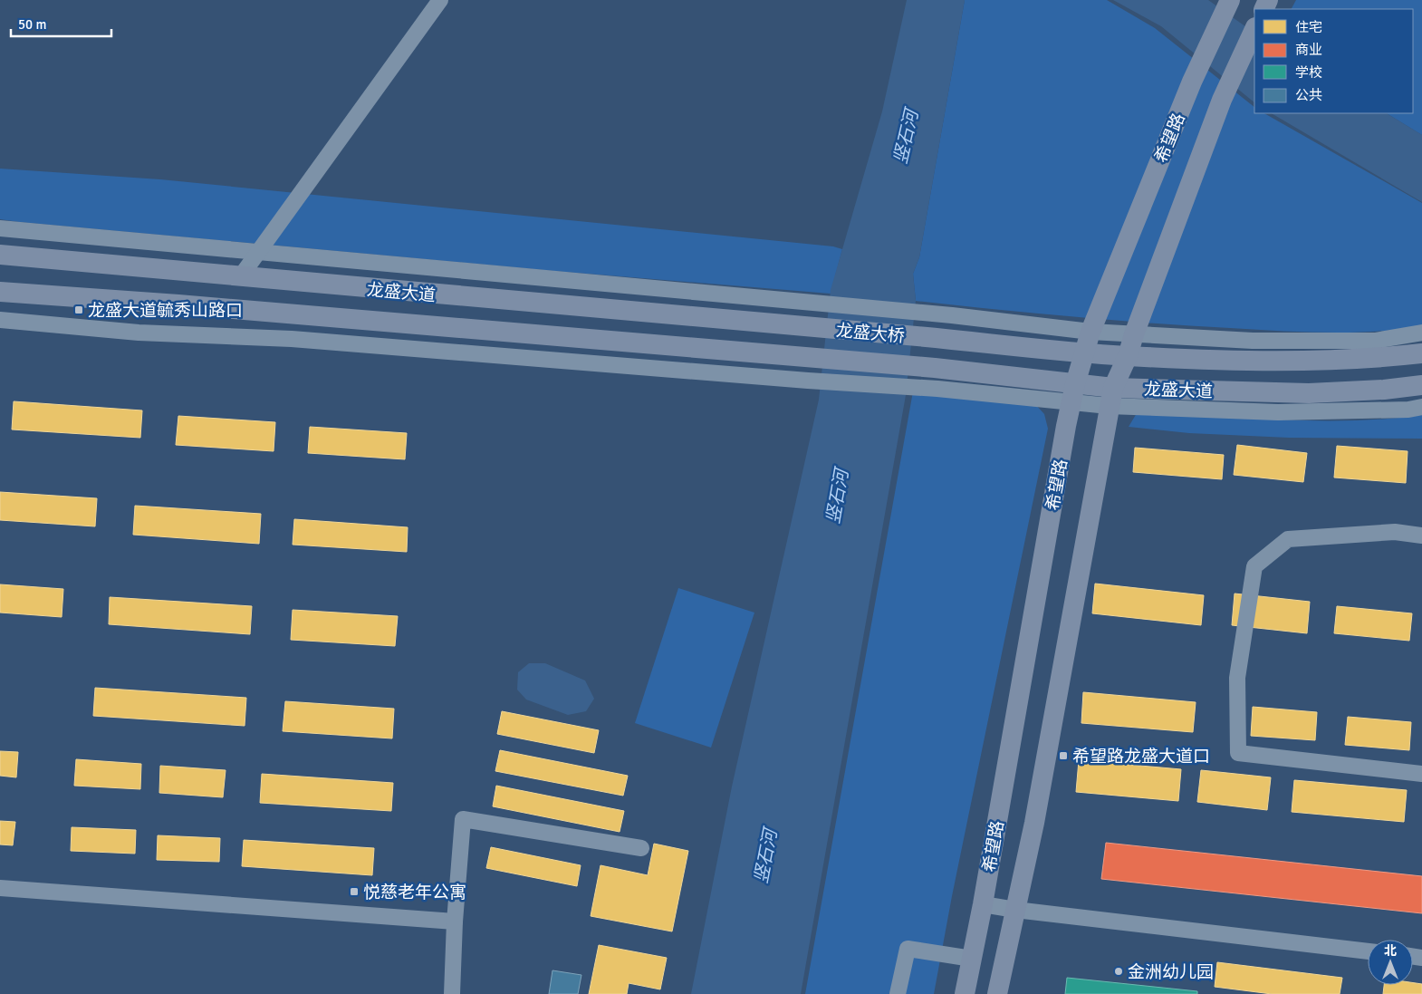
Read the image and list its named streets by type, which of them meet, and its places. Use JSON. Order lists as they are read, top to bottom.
{
  "streets": {
    "main road": ["希望路", "龙盛大道", "龙盛大桥"]
  },
  "crossings": [
    ["希望路", "龙盛大道"],
    ["龙盛大道", "龙盛大桥"]
  ],
  "water": ["竖石河"],
  "places": {
    "transit": ["龙盛大道毓秀山路口", "希望路龙盛大道口", "悦慈老年公寓"],
    "other": ["金洲幼儿园"]
  },
  "legend": [
    "住宅",
    "商业",
    "学校",
    "公共"
  ],
  "scale_bar": "50 m",
  "north": "top"
}
